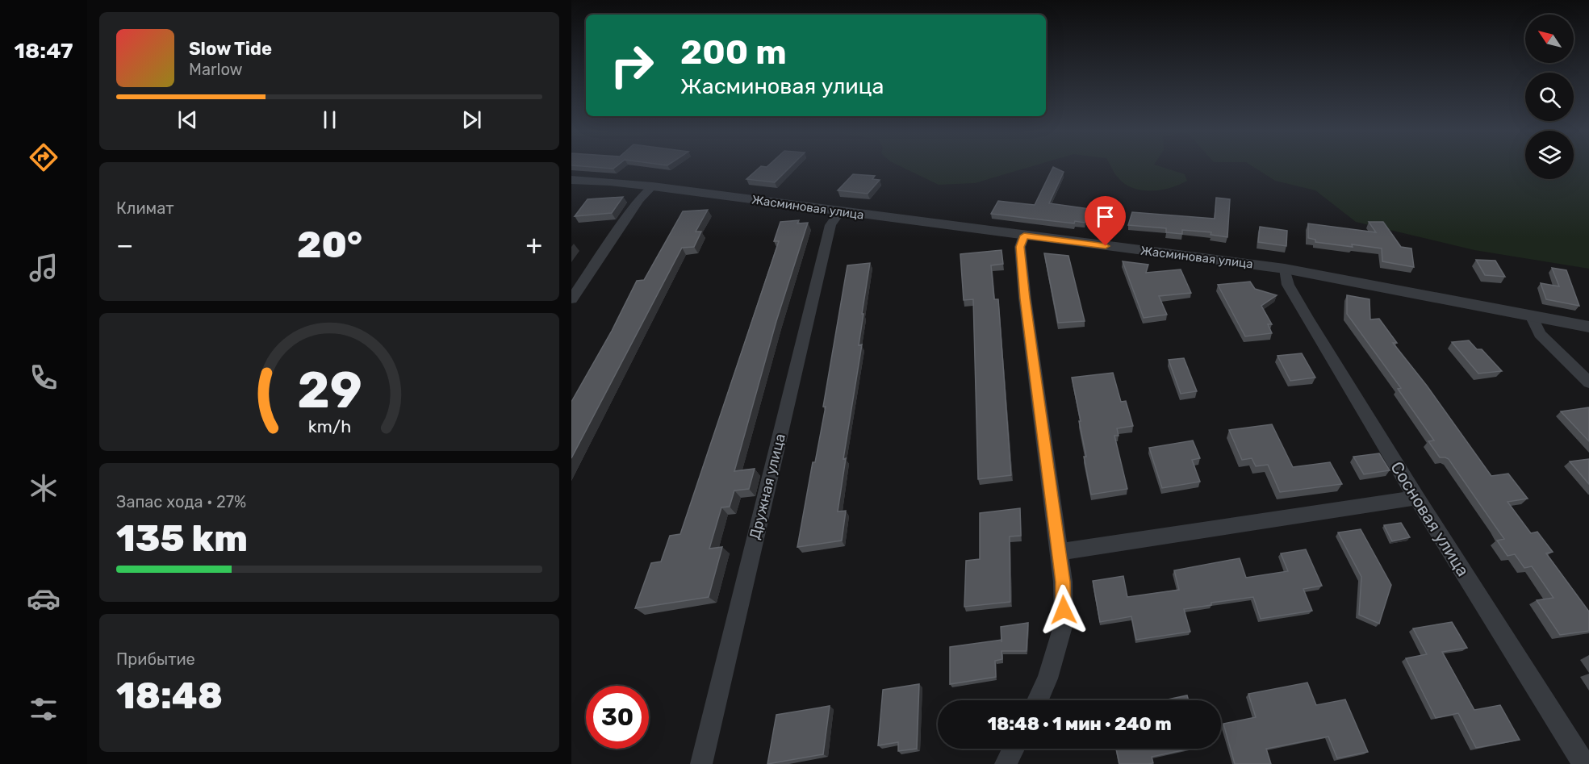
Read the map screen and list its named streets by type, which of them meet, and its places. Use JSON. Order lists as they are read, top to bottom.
{
  "streets": {
    "street": ["Жасминовая улица", "Дружная улица", "Сосновая улица"]
  },
  "crossings": [
    ["Жасминовая улица", "Дружная улица"],
    ["Жасминовая улица", "Сосновая улица"]
  ],
  "north": "top left",
  "page": {
    "tabs": "18:47",
    "turn": ["200 m", "Жасминовая улица"],
    "song": ["Slow Tide", "Marlow"],
    "tile": [
      "Климат",
      ["Запас хода · 27%", "135 km"],
      ["Прибытие", "18:48"]
    ],
    "heat": ["−", "20°", "+"],
    "limit": "30",
    "trip": "18:48 · 1 мин · 240 m",
    "gauge": ["29", "km/h"]
  }
}
